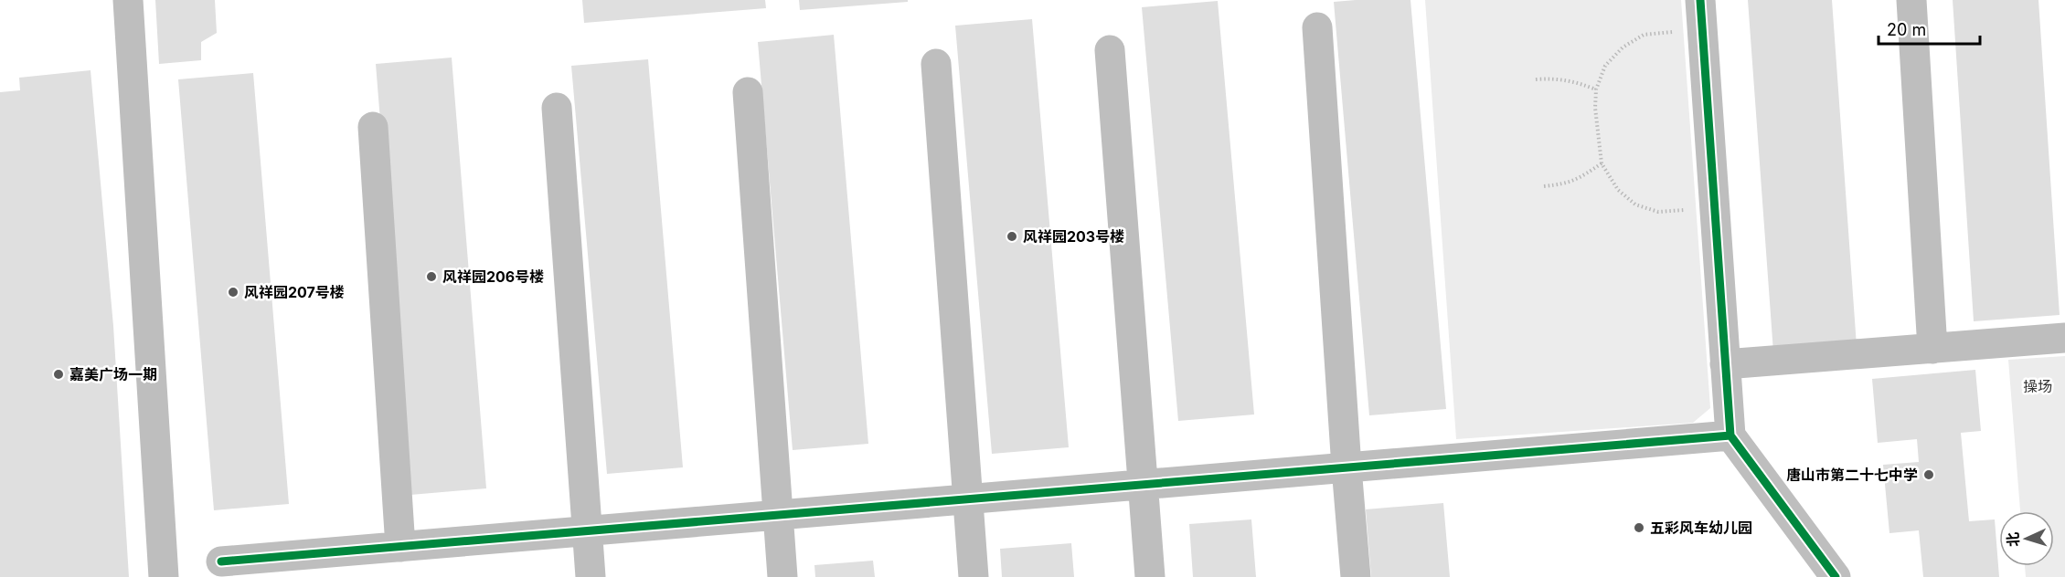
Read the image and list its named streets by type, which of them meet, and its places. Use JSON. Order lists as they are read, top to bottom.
{
  "parks": ["操场"],
  "places": [
    "风祥园203号楼",
    "风祥园206号楼",
    "风祥园207号楼",
    "嘉美广场一期",
    "唐山市第二十七中学",
    "五彩风车幼儿园"
  ],
  "scale_bar": "20 m",
  "north": "left"
}
